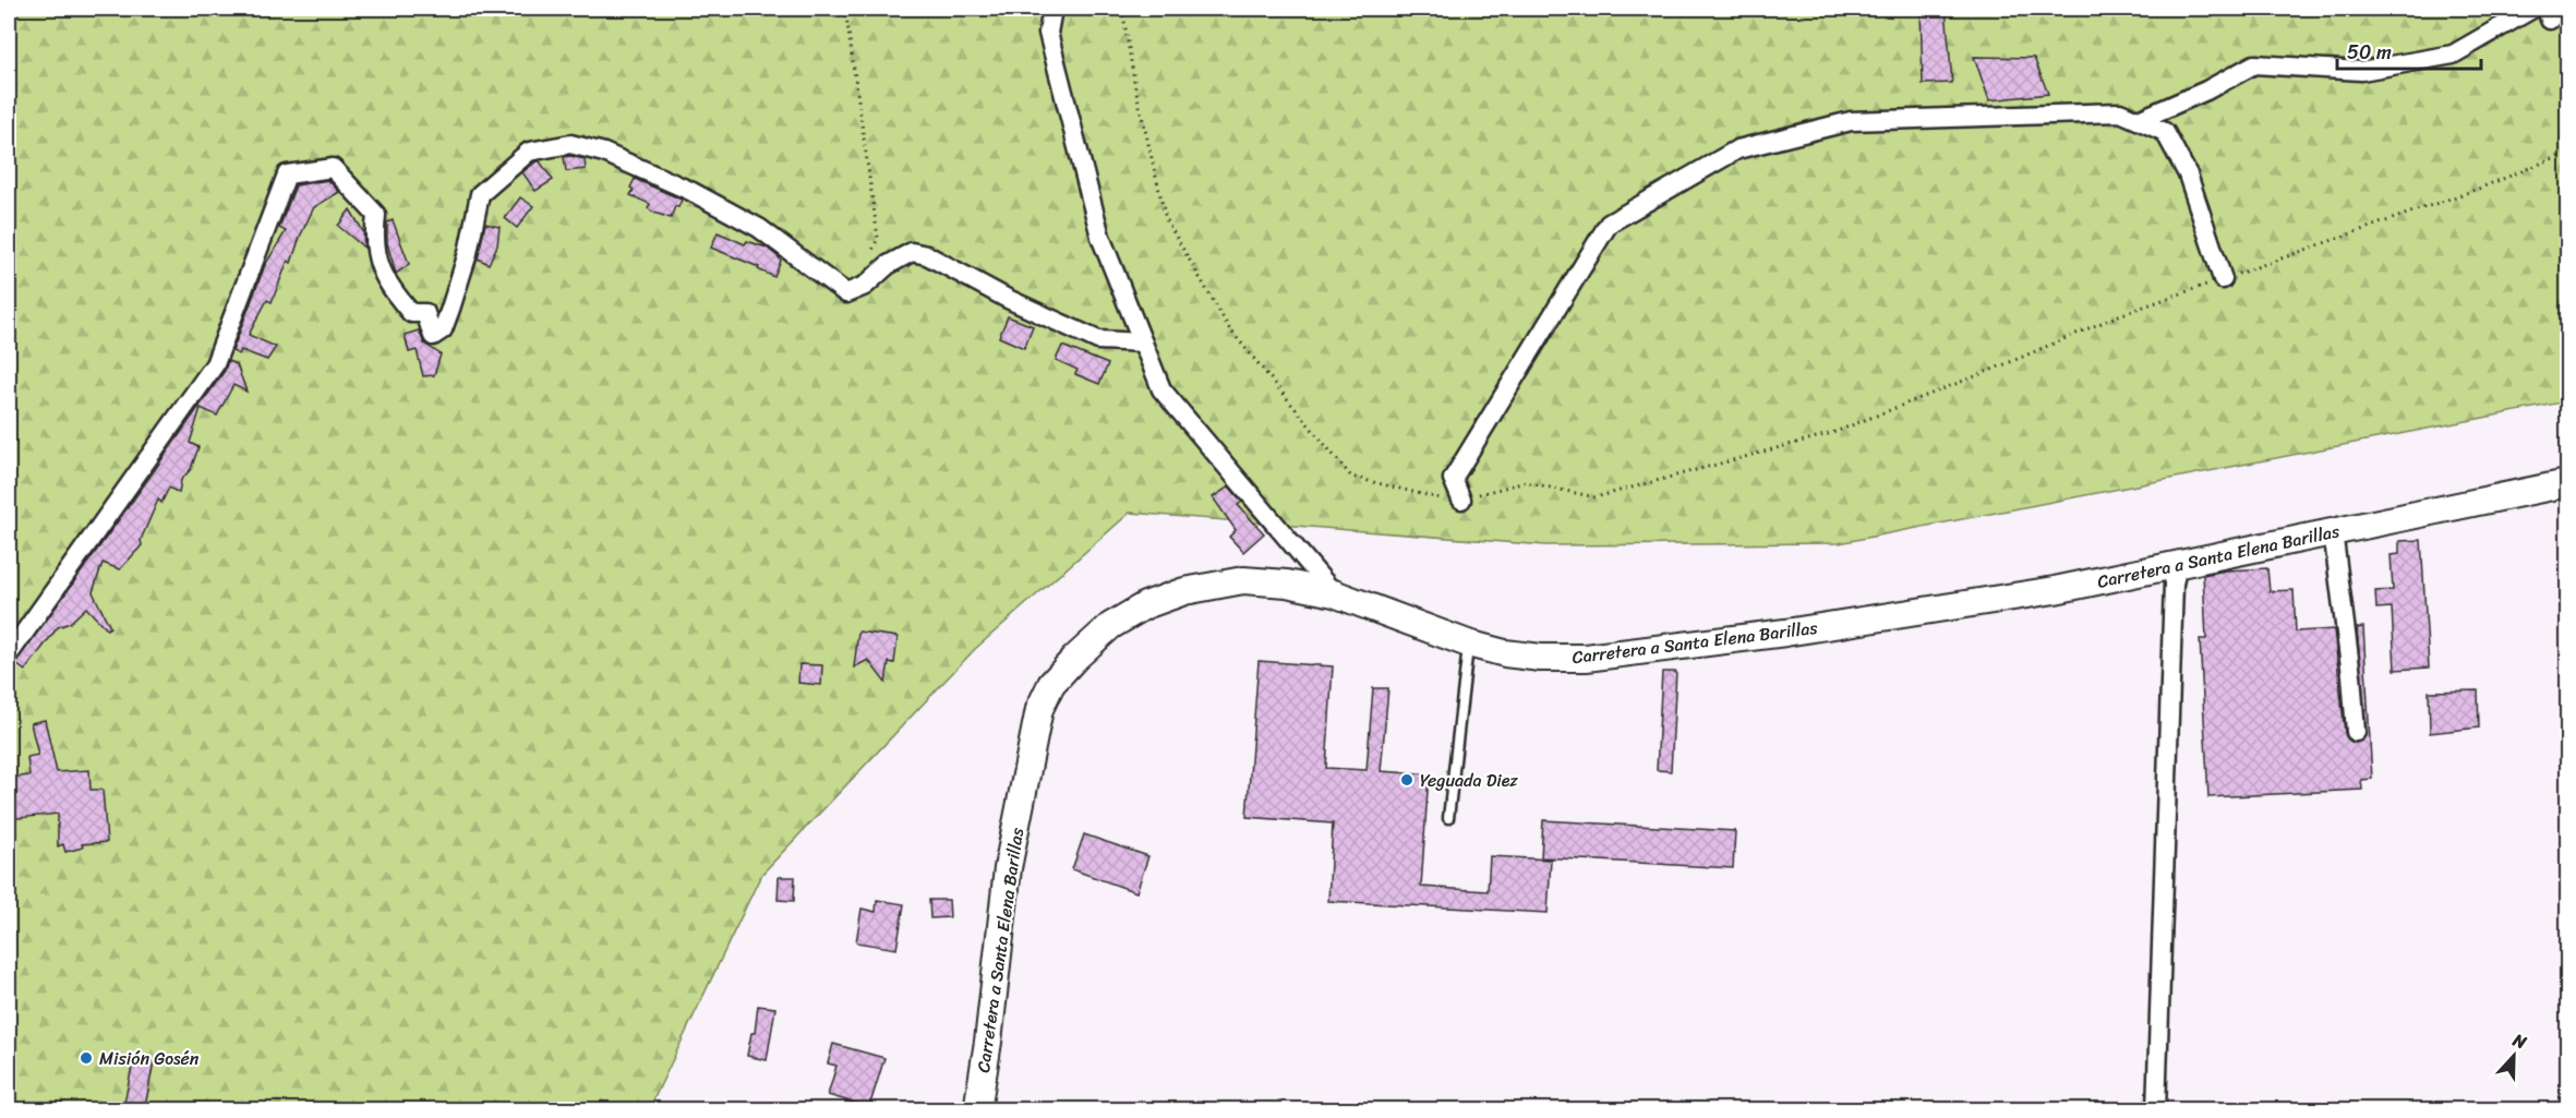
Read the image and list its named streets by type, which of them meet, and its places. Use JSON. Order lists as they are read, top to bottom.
{
  "streets": {
    "main road": ["Carretera a Santa Elena Barillas"]
  },
  "places": ["Yeguada Diez", "Misión Gosén"],
  "scale_bar": "50 m",
  "north": "top"
}
